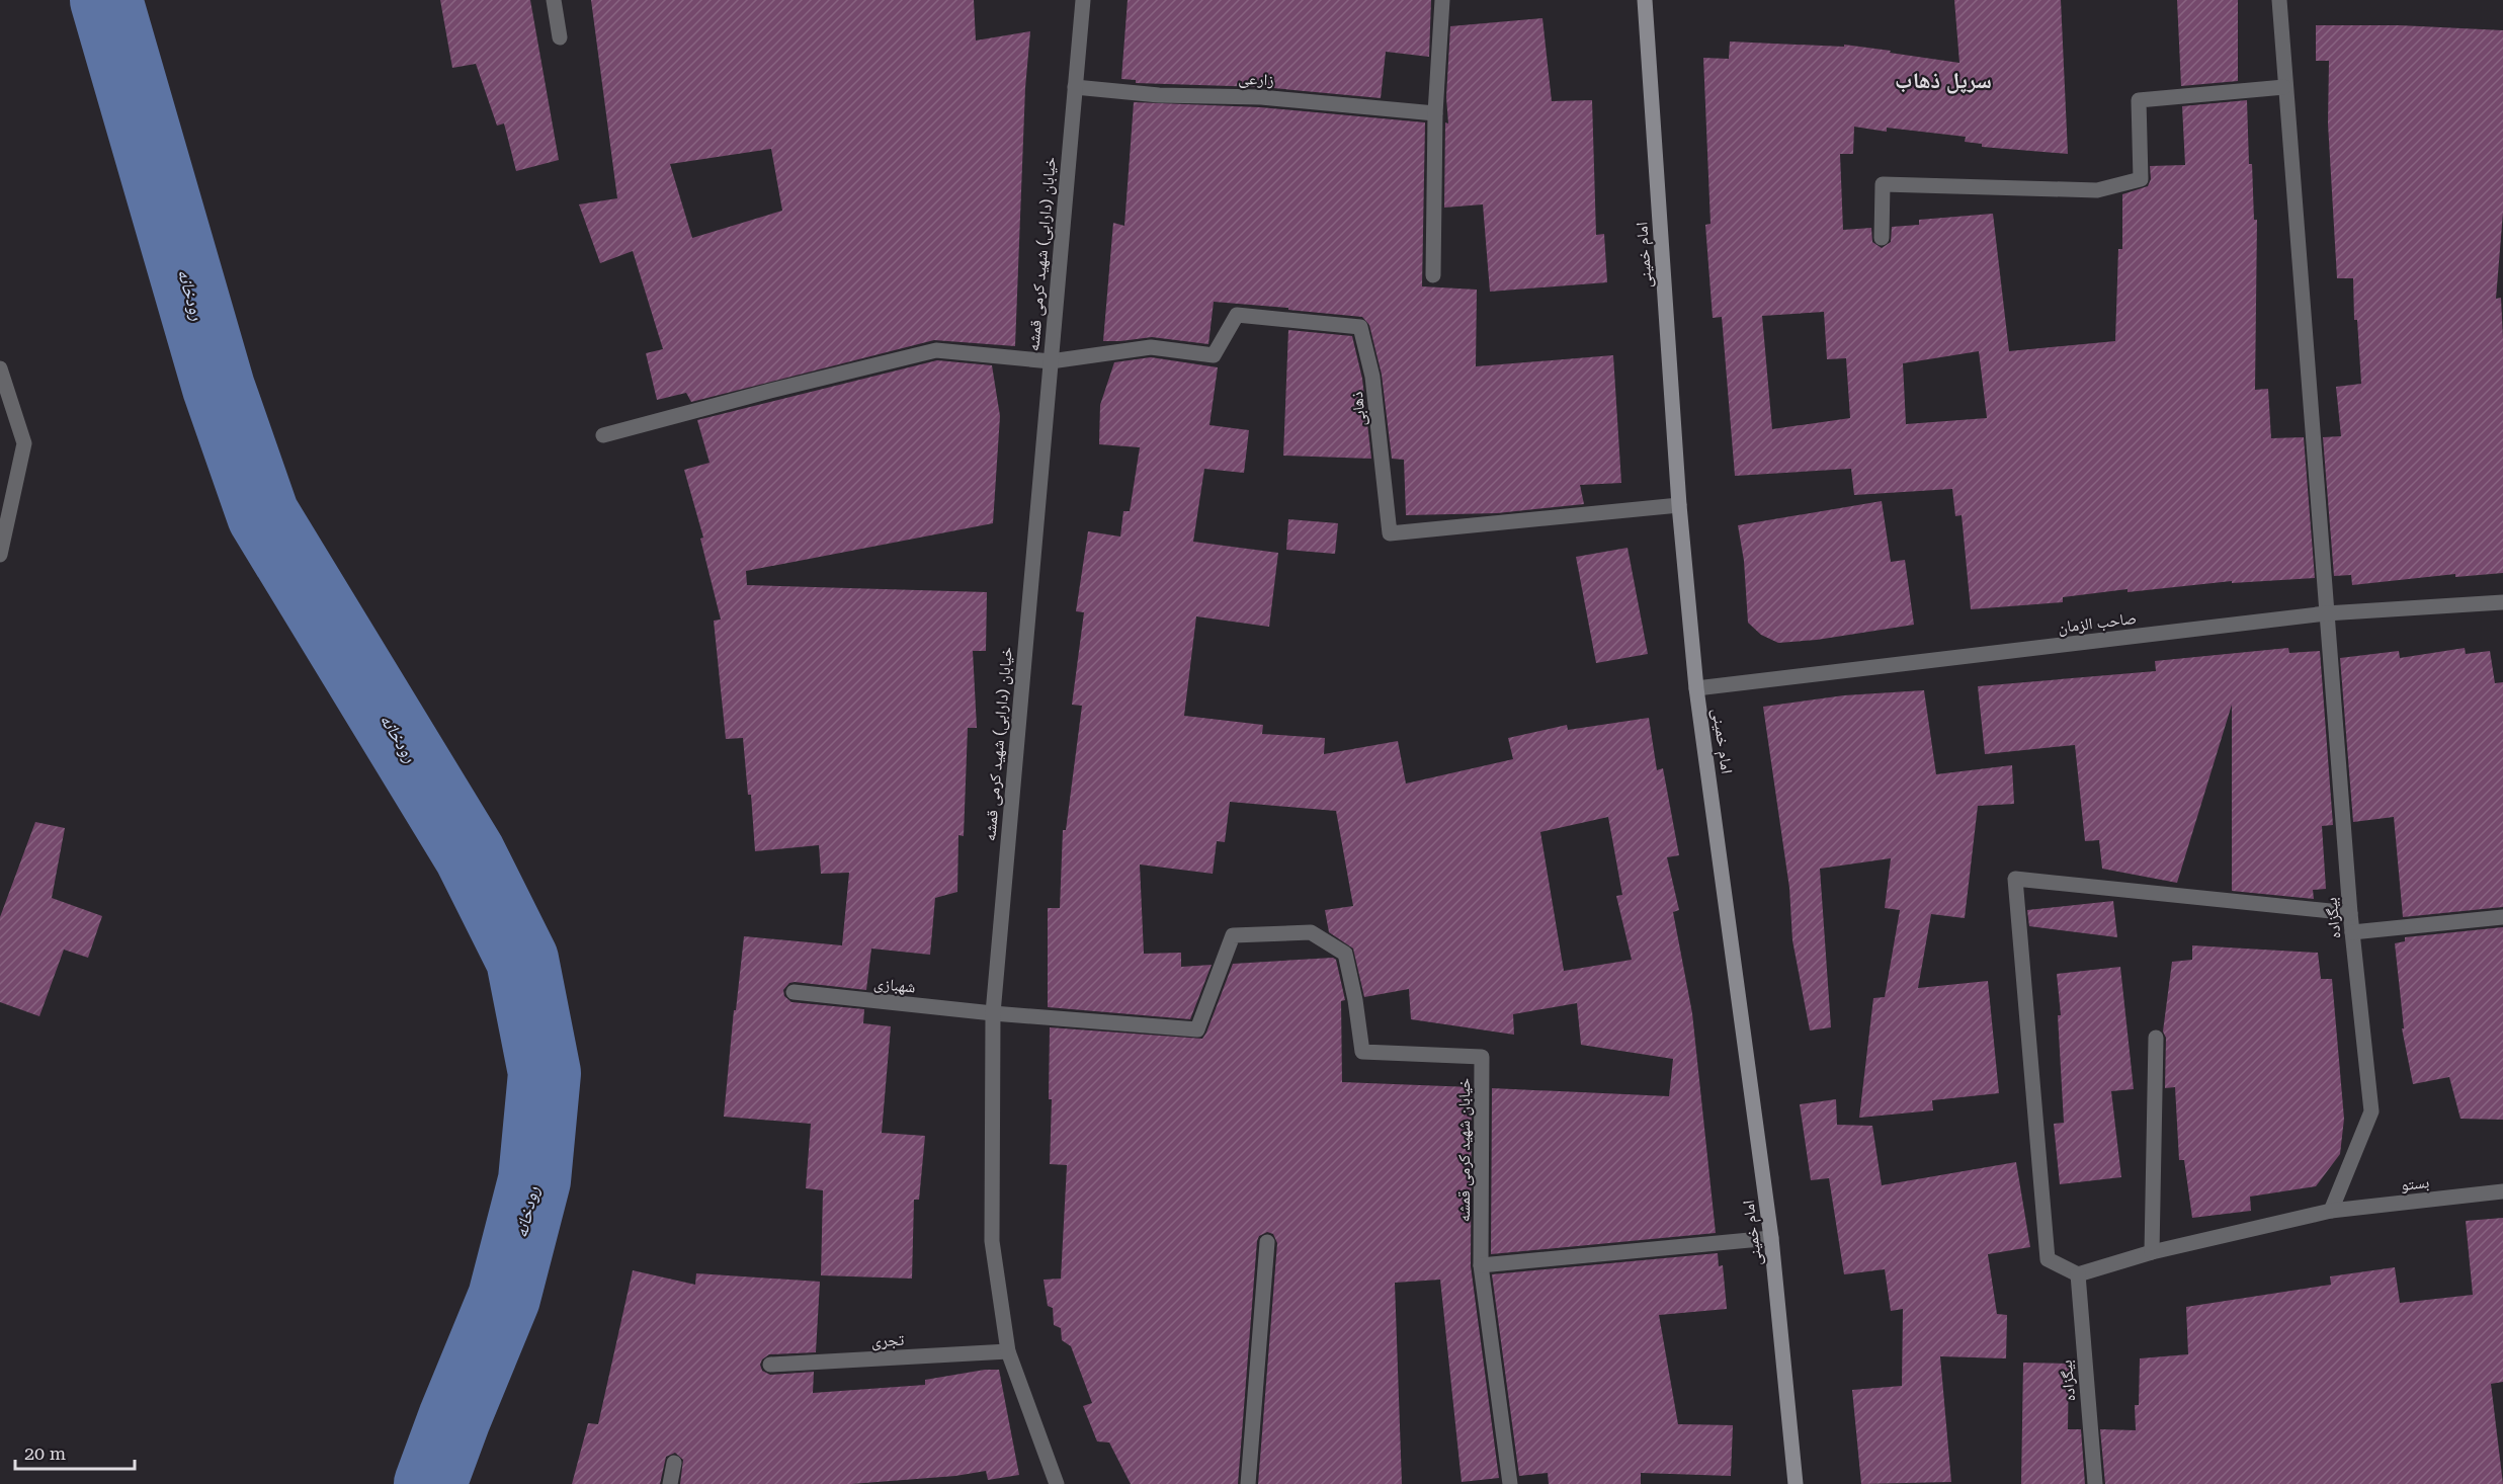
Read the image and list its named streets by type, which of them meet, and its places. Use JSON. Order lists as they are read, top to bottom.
{
  "streets": {
    "main road": ["امام خمینی"],
    "street": [
      "زارعی",
      "خیابان (دارابی) شهید کرمی قمشه",
      "ذهابی",
      "صاحب الزمان",
      "بیگزاده",
      "شهبازی",
      "خیابان شهید کرمی قمشه",
      "بستو",
      "تجری"
    ]
  },
  "crossings": [
    ["زارعی", "خیابان (دارابی) شهید کرمی قمشه"],
    ["خیابان (دارابی) شهید کرمی قمشه", "ذهابی"],
    ["خیابان (دارابی) شهید کرمی قمشه", "شهبازی"],
    ["خیابان (دارابی) شهید کرمی قمشه", "خیابان شهید کرمی قمشه"],
    ["خیابان (دارابی) شهید کرمی قمشه", "تجری"],
    ["امام خمینی", "ذهابی"],
    ["امام خمینی", "صاحب الزمان"],
    ["صاحب الزمان", "بیگزاده"],
    ["بیگزاده", "بستو"],
    ["شهبازی", "خیابان شهید کرمی قمشه"]
  ],
  "districts": ["سرپل ذهاب"],
  "water": ["رودخانه"],
  "scale_bar": "20 m"
}
